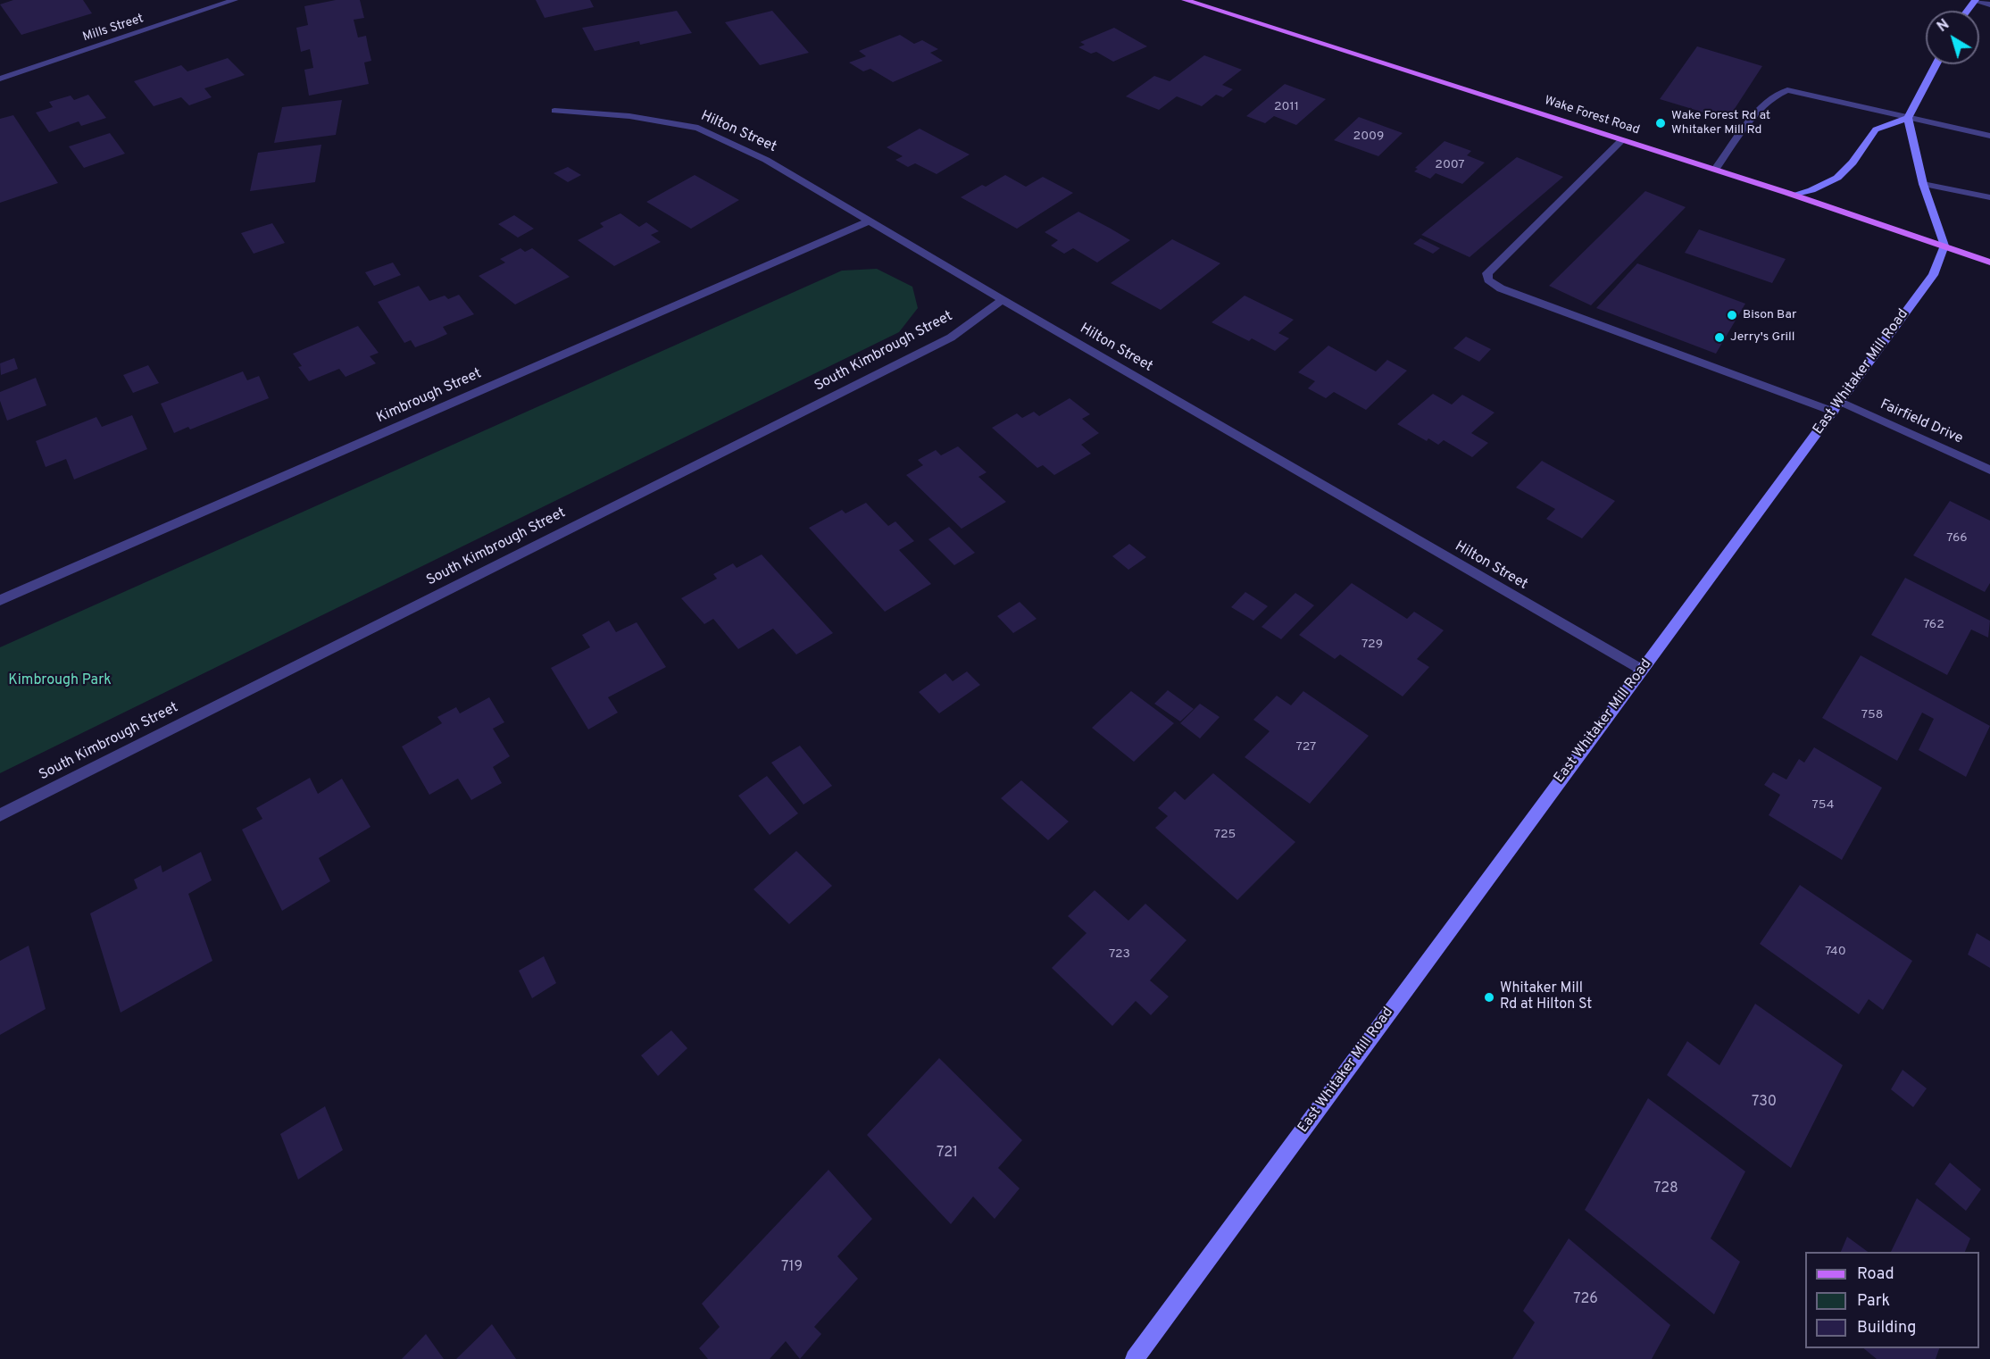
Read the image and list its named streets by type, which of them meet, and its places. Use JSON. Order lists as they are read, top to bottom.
{
  "streets": {
    "main road": ["Wake Forest Road", "East Whitaker Mill Road"],
    "street": [
      "Mills Street",
      "Hilton Street",
      "South Kimbrough Street",
      "Kimbrough Street",
      "Fairfield Drive"
    ]
  },
  "crossings": [
    ["Wake Forest Road", "East Whitaker Mill Road"],
    ["Wake Forest Road", "Fairfield Drive"],
    ["Hilton Street", "South Kimbrough Street"],
    ["Hilton Street", "East Whitaker Mill Road"],
    ["Hilton Street", "Kimbrough Street"],
    ["East Whitaker Mill Road", "Fairfield Drive"]
  ],
  "parks": ["Kimbrough Park"],
  "places": [
    "Wake Forest Rd at Whitaker Mill Rd",
    "Bison Bar",
    "Jerry's Grill",
    "Whitaker Mill Rd at Hilton St"
  ],
  "house_numbers": [
    "2011",
    "2009",
    "2007",
    "766",
    "762",
    "729",
    "758",
    "727",
    "754",
    "725",
    "740",
    "723",
    "730",
    "721",
    "728",
    "719",
    "726"
  ],
  "legend": ["Road", "Park", "Building"],
  "north": "top left"
}
